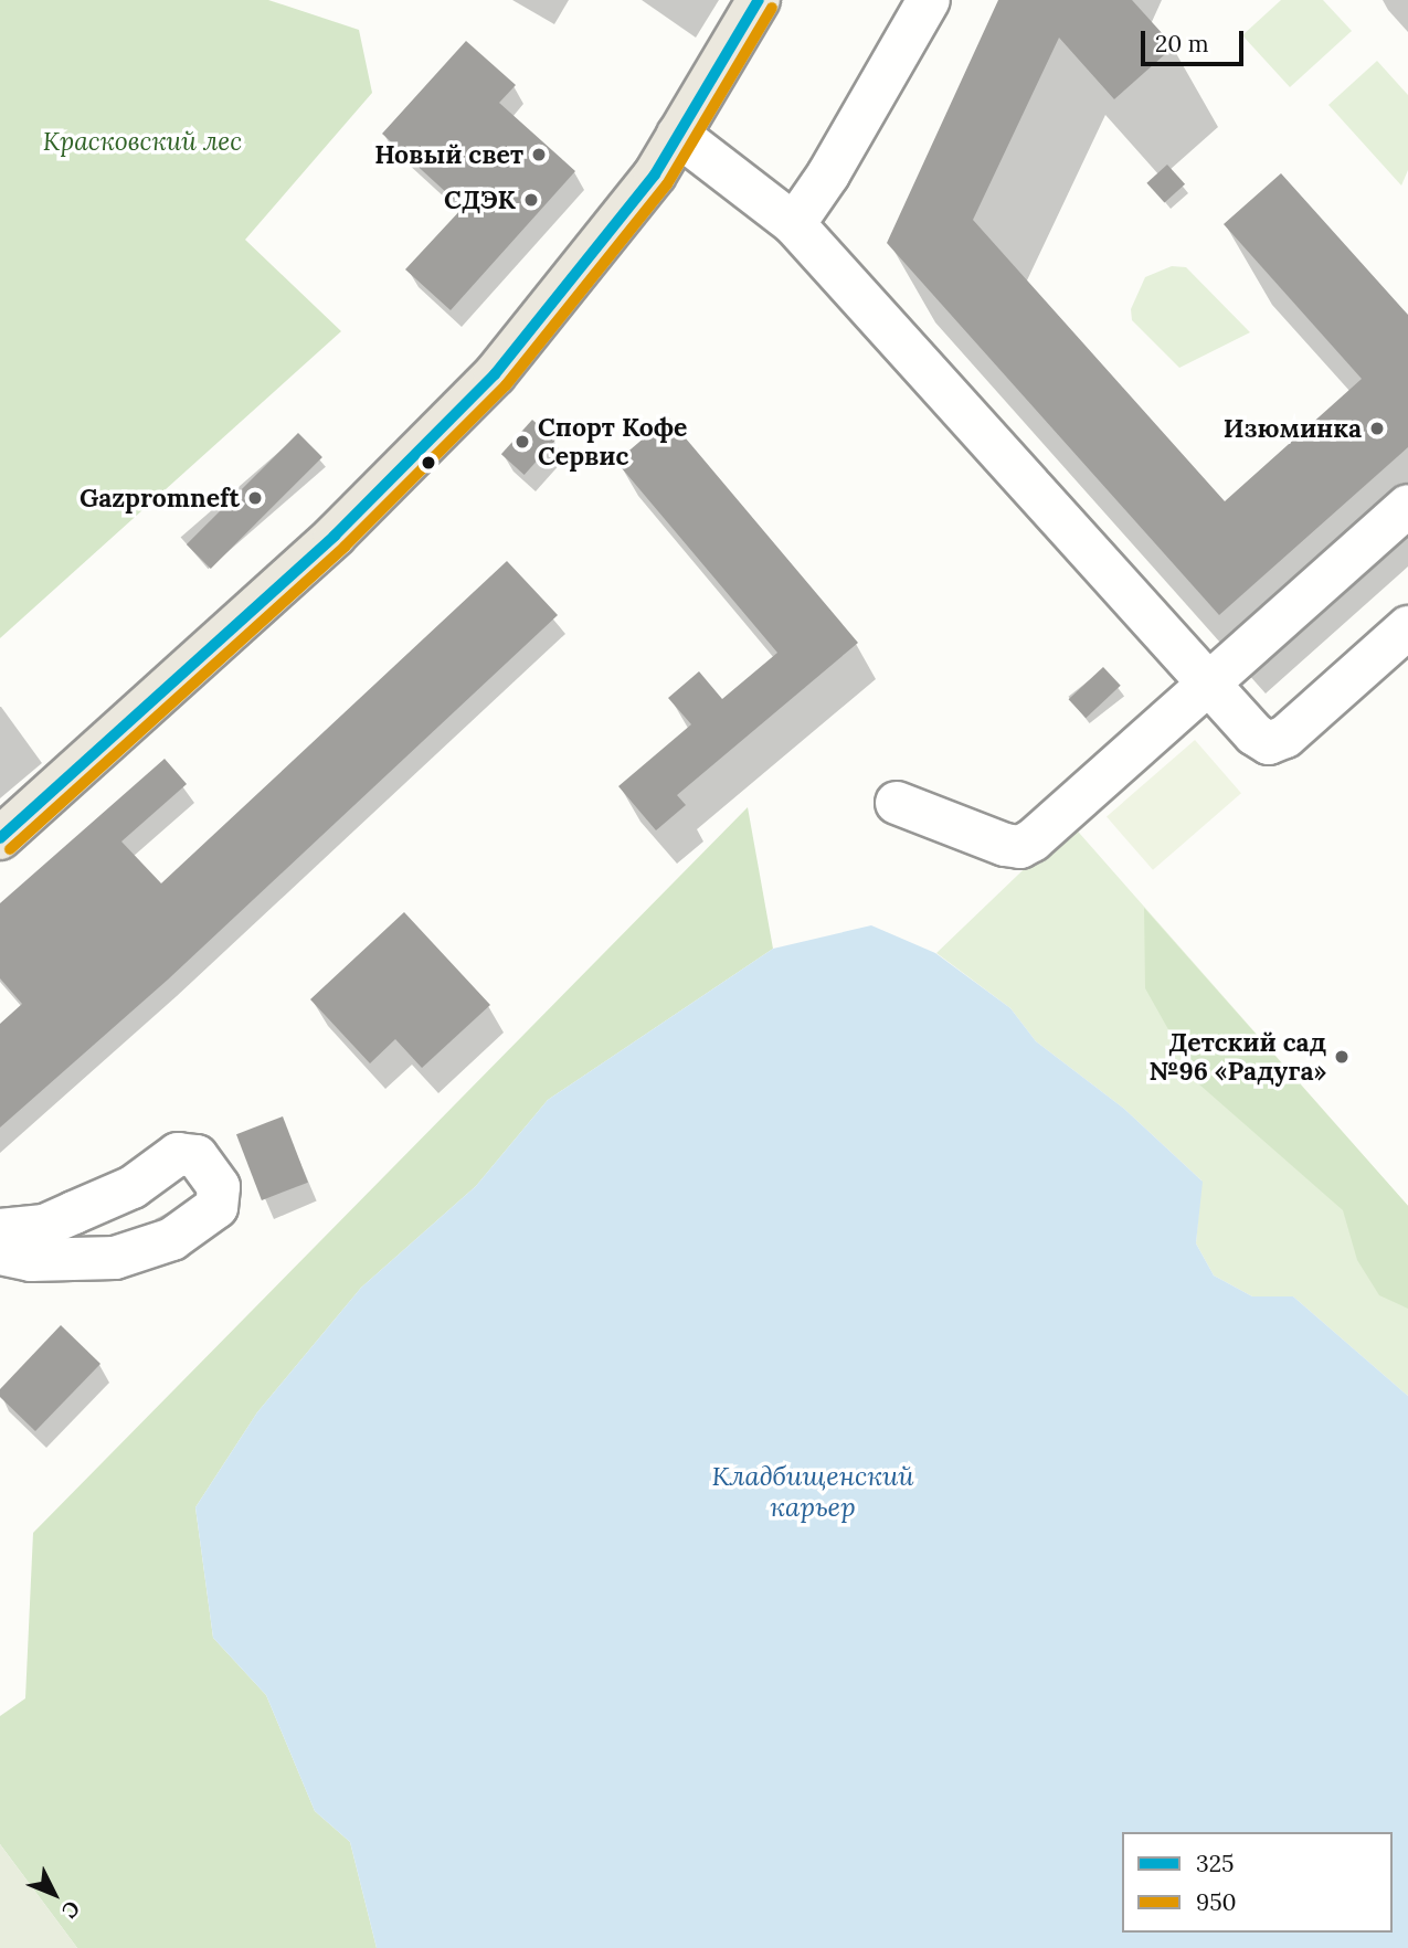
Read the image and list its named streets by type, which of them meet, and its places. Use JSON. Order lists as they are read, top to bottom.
{
  "water": ["Кладбищенский карьер"],
  "parks": ["Красковский лес"],
  "places": [
    "Новый свет",
    "СДЭК",
    "Изюминка",
    "Спорт Кофе Сервис",
    "Gazpromneft",
    "Детский сад №96 «Радуга»"
  ],
  "lines": ["transit line 325", "transit line 950"],
  "legend": ["325", "950"],
  "scale_bar": "20 m",
  "north": "bottom right"
}
